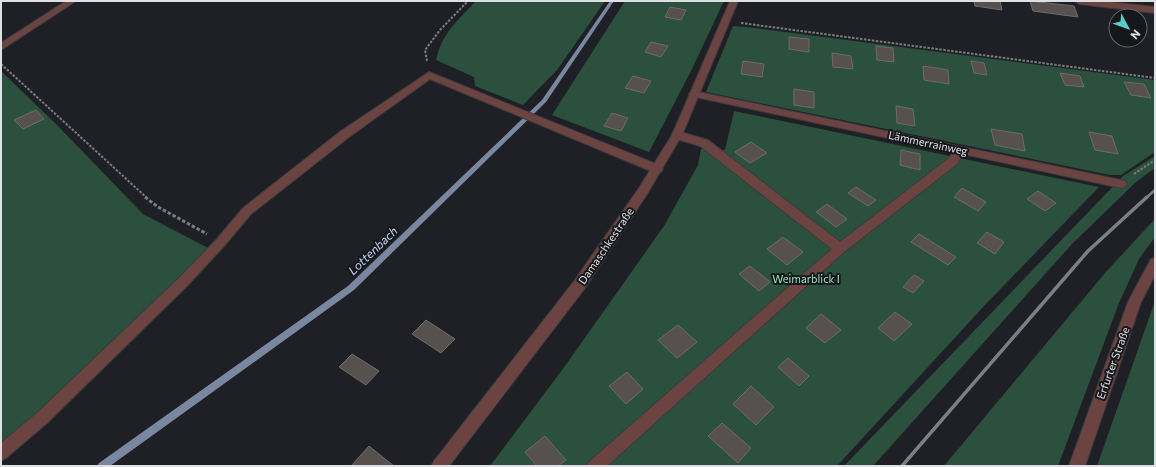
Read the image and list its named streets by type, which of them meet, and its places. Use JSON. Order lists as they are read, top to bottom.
{
  "streets": {
    "street": ["Lämmerrainweg", "Damaschkestraße", "Erfurter Straße"]
  },
  "crossings": [
    ["Lämmerrainweg", "Damaschkestraße"]
  ],
  "water": ["Lottenbach"],
  "parks": ["Weimarblick I"],
  "north": "bottom right"
}
